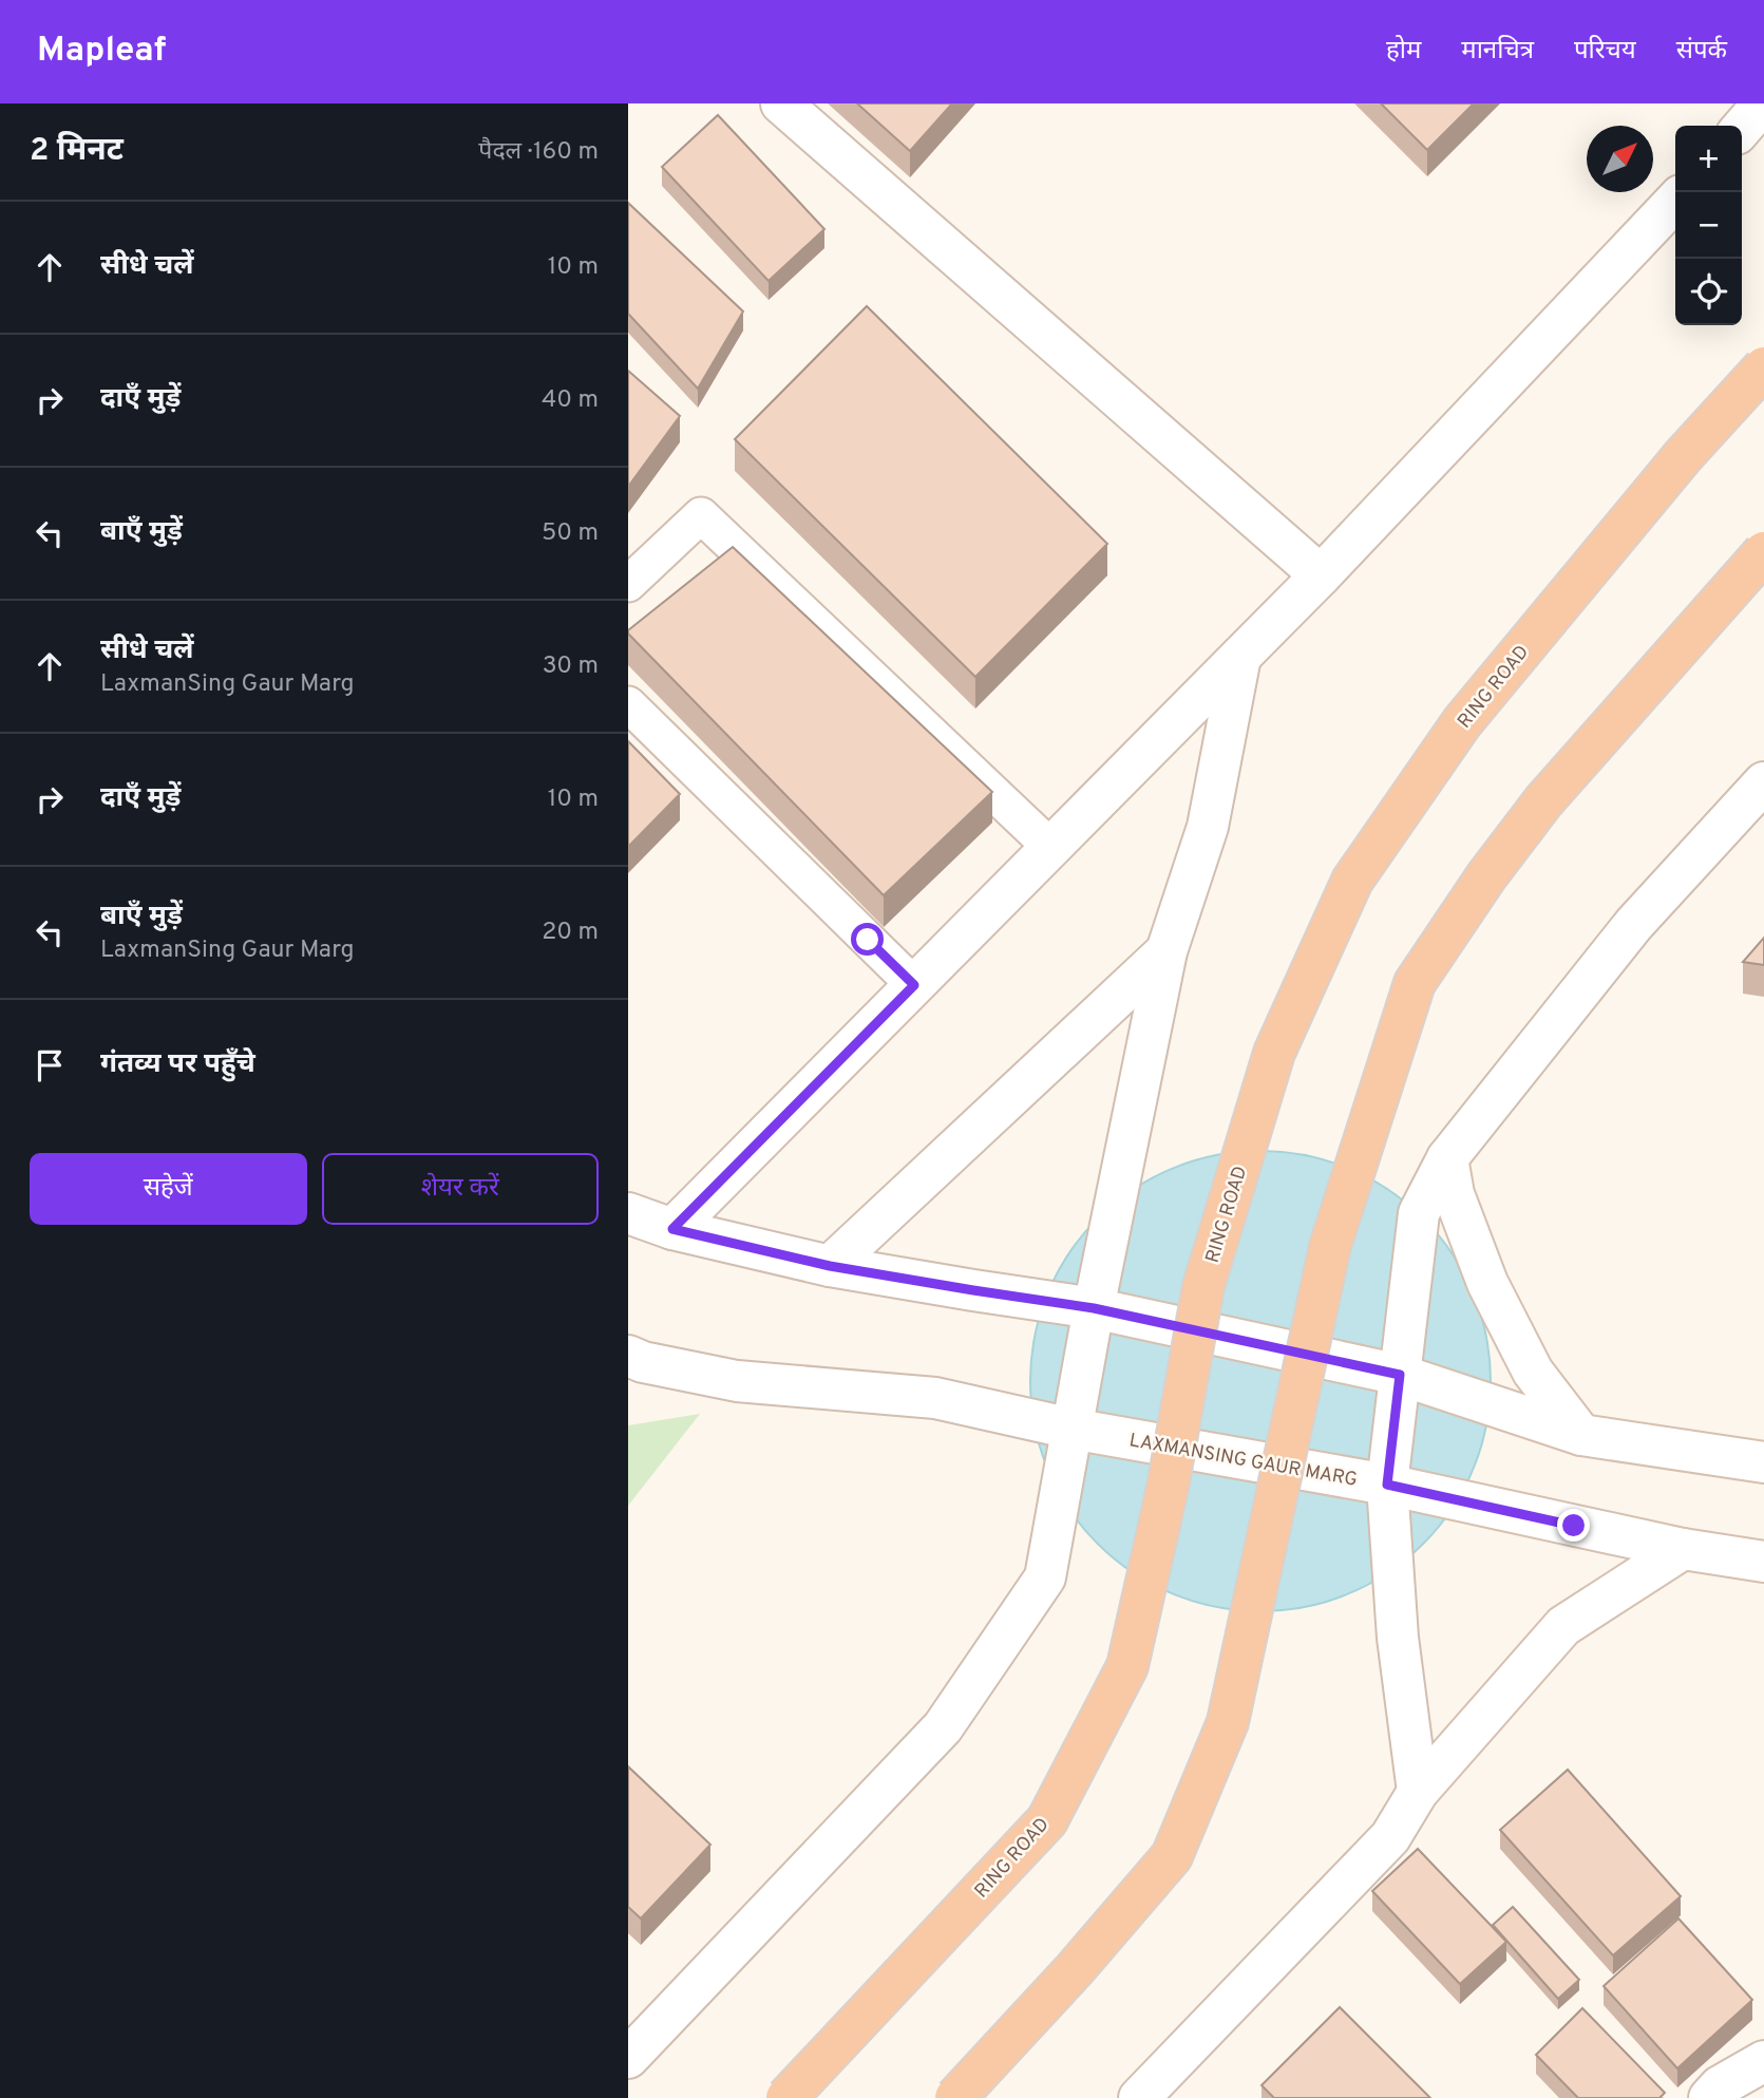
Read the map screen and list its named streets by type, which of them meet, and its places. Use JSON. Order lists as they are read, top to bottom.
{
  "streets": {
    "highway": ["RING ROAD"],
    "street": ["LAXMANSING GAUR MARG"]
  },
  "north": "top right",
  "page": {
    "header": "Mapleaf",
    "nav": [
      "होम",
      "मानचित्र",
      "परिचय",
      "संपर्क"
    ],
    "heading": ["2 मिनट", "पैदल · 160 m"],
    "map_buttons": ["+", "−"],
    "list": [
      ["सीधे चलें", "10 m"],
      ["दाएँ मुड़ें", "40 m"],
      ["बाएँ मुड़ें", "50 m"],
      ["सीधे चलें", "LaxmanSing Gaur Marg", "30 m"],
      ["दाएँ मुड़ें", "10 m"],
      ["बाएँ मुड़ें", "LaxmanSing Gaur Marg", "20 m"],
      "गंतव्य पर पहुँचे"
    ],
    "buttons": ["सहेजें", "शेयर करें"]
  }
}
